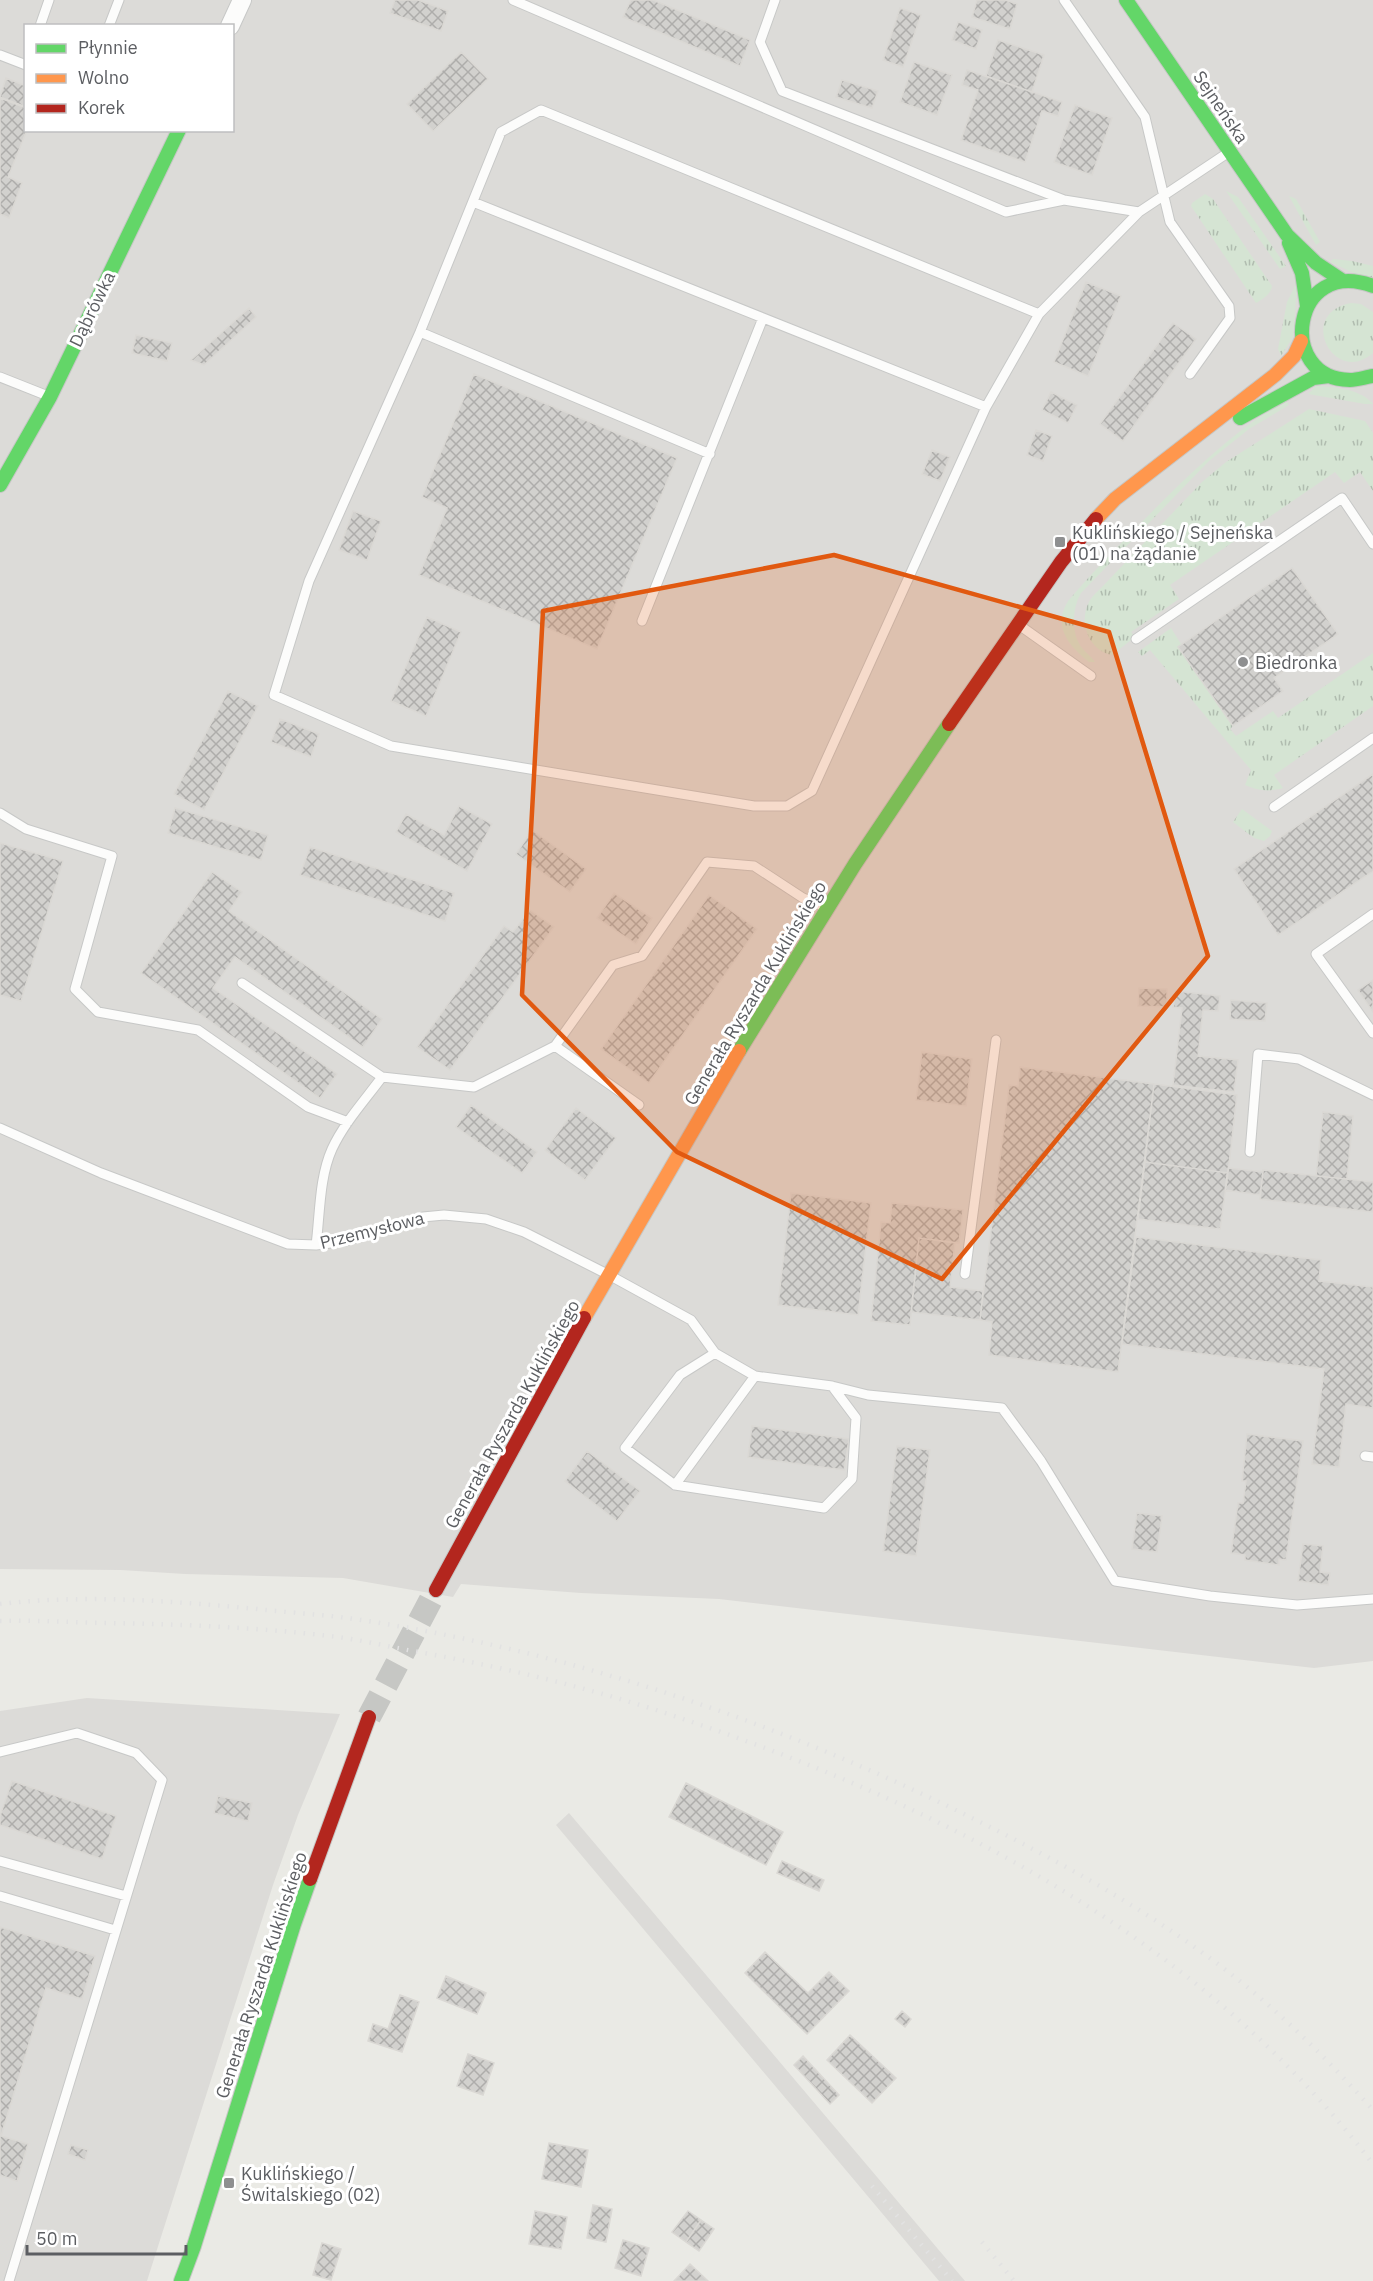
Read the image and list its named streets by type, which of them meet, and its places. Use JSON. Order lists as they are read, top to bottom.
{
  "streets": {
    "main road": ["Sejneńska", "Dąbrówka", "Generała Ryszarda Kuklińskiego"],
    "lane": ["Przemysłowa"]
  },
  "crossings": [
    ["Sejneńska", "Generała Ryszarda Kuklińskiego"],
    ["Generała Ryszarda Kuklińskiego", "Przemysłowa"]
  ],
  "places": {
    "transit": ["Kuklińskiego / Sejneńska (01) na żądanie", "Kuklińskiego / Świtalskiego (02)"],
    "other": ["Biedronka"]
  },
  "legend": ["Płynnie", "Wolno", "Korek"],
  "scale_bar": "50 m"
}
